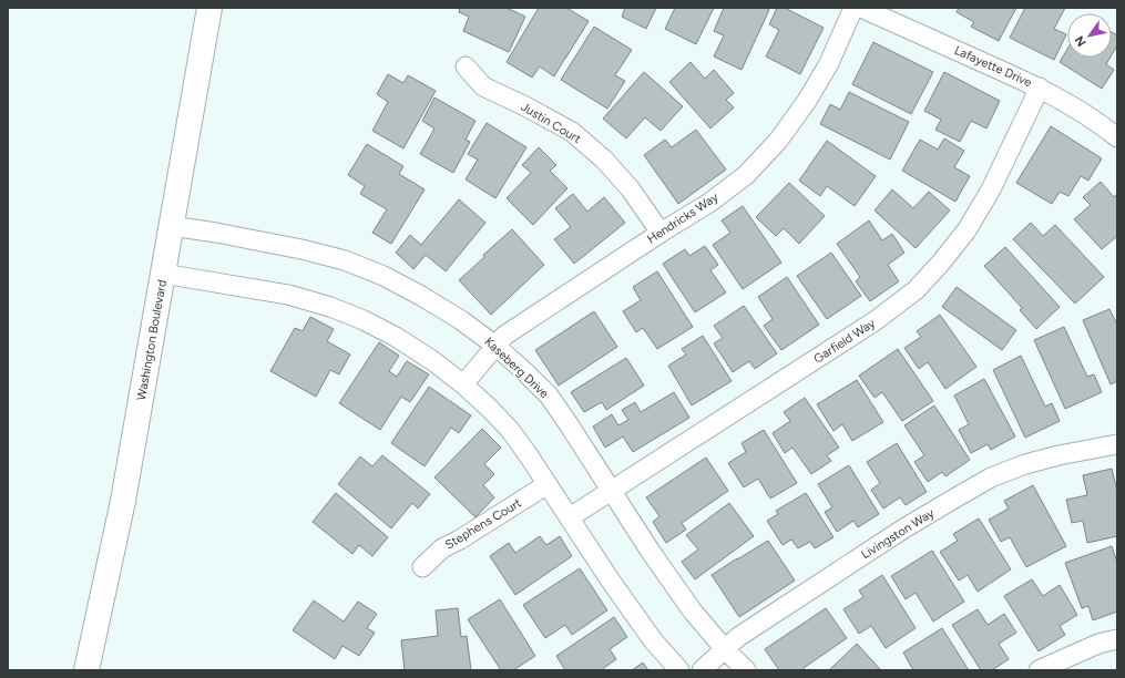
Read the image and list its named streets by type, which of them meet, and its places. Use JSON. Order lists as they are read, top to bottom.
{
  "streets": {
    "main road": ["Washington Boulevard"],
    "street": [
      "Lafayette Drive",
      "Justin Court",
      "Hendricks Way",
      "Garfield Way",
      "Kaseberg Drive",
      "Stephens Court",
      "Livingston Way"
    ]
  },
  "crossings": [
    ["Lafayette Drive", "Garfield Way"],
    ["Justin Court", "Hendricks Way"],
    ["Hendricks Way", "Kaseberg Drive"],
    ["Washington Boulevard", "Kaseberg Drive"],
    ["Garfield Way", "Kaseberg Drive"],
    ["Kaseberg Drive", "Livingston Way"]
  ],
  "north": "bottom left"
}
